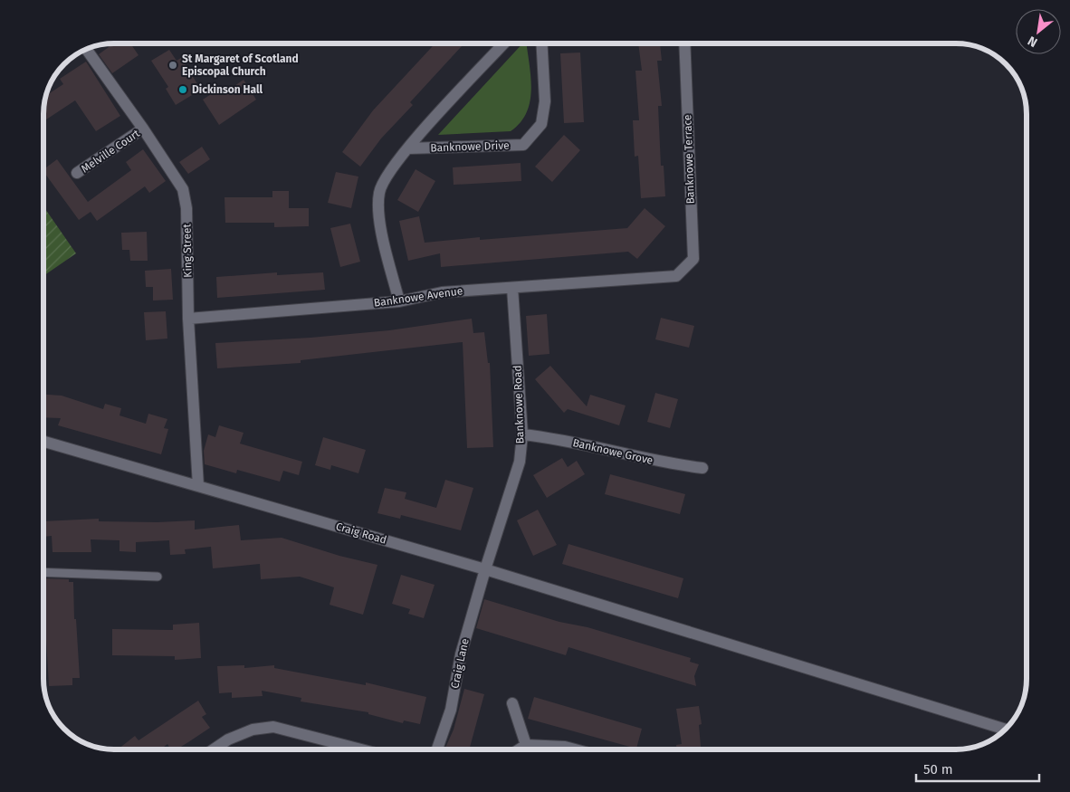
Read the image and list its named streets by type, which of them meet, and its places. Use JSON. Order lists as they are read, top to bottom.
{
  "streets": {
    "street": [
      "Banknowe Drive",
      "Melville Court",
      "Banknowe Terrace",
      "King Street",
      "Banknowe Avenue",
      "Banknowe Road",
      "Banknowe Grove",
      "Craig Road",
      "Craig Lane"
    ]
  },
  "crossings": [
    ["Banknowe Drive", "Banknowe Avenue"],
    ["Melville Court", "King Street"],
    ["Banknowe Terrace", "Banknowe Avenue"],
    ["King Street", "Banknowe Avenue"],
    ["King Street", "Craig Road"],
    ["Banknowe Avenue", "Banknowe Road"],
    ["Banknowe Road", "Banknowe Grove"],
    ["Banknowe Road", "Craig Road"],
    ["Banknowe Road", "Craig Lane"],
    ["Craig Road", "Craig Lane"]
  ],
  "places": ["St Margaret of Scotland Episcopal Church", "Dickinson Hall"],
  "scale_bar": "50 m",
  "north": "bottom left"
}
